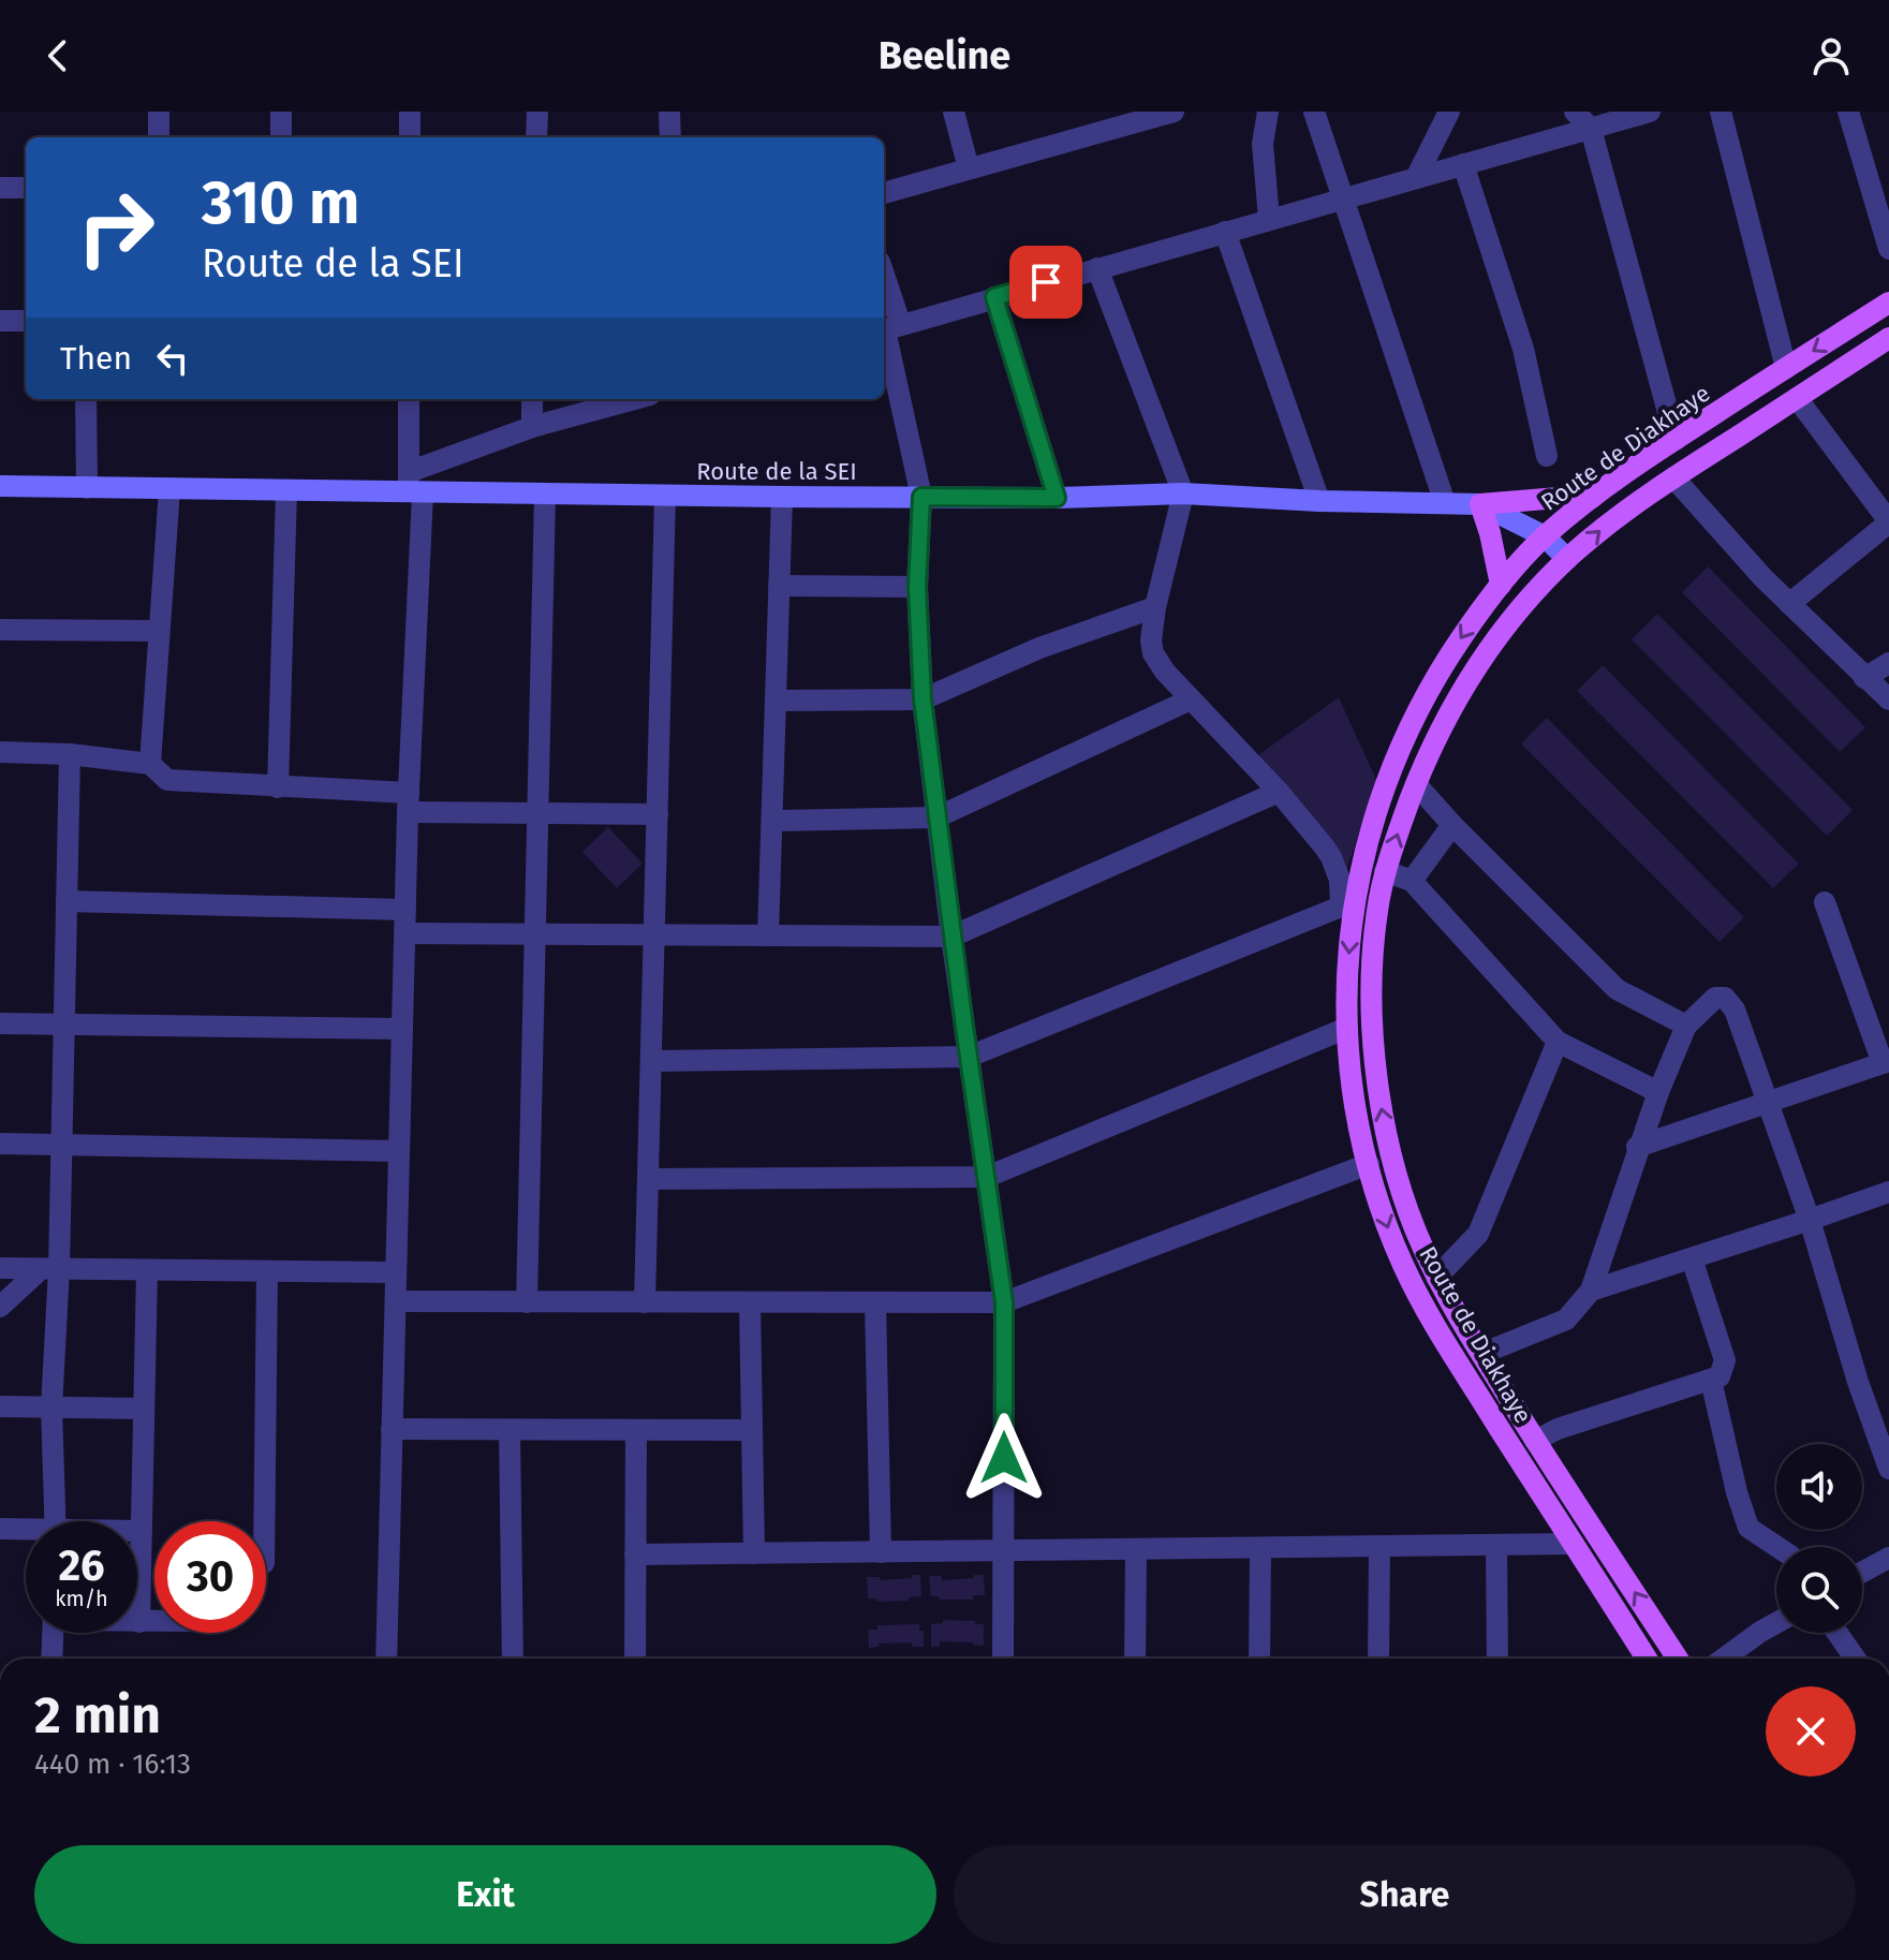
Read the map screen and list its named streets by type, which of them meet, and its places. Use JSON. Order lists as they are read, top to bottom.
{
  "streets": {
    "main road": ["Route de Diakhaye"],
    "street": ["Route de la SEI"]
  },
  "crossings": [
    ["Route de Diakhaye", "Route de la SEI"]
  ],
  "page": {
    "header": "Beeline",
    "turn": ["310 m", "Route de la SEI"],
    "then": "Then",
    "speed": "26 km/h",
    "limit": "30",
    "heading": ["2 min", "440 m · 16:13"],
    "buttons": ["Exit", "Share"]
  }
}
